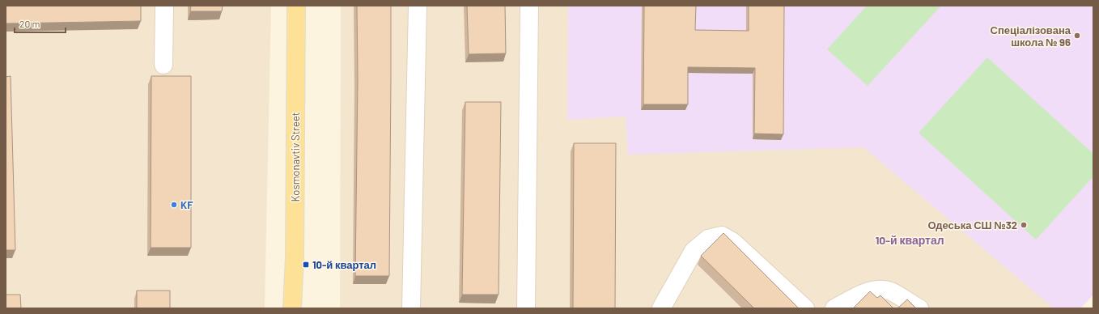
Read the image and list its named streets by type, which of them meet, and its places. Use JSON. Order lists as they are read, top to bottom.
{
  "streets": {
    "main road": ["Kosmonavtiv Street"]
  },
  "districts": ["10-й квартал"],
  "places": {
    "other": ["Спеціалізована школа № 96", "KF", "Одеська СШ №32"],
    "transit": ["10-й квартал"]
  },
  "scale_bar": "20 m"
}
